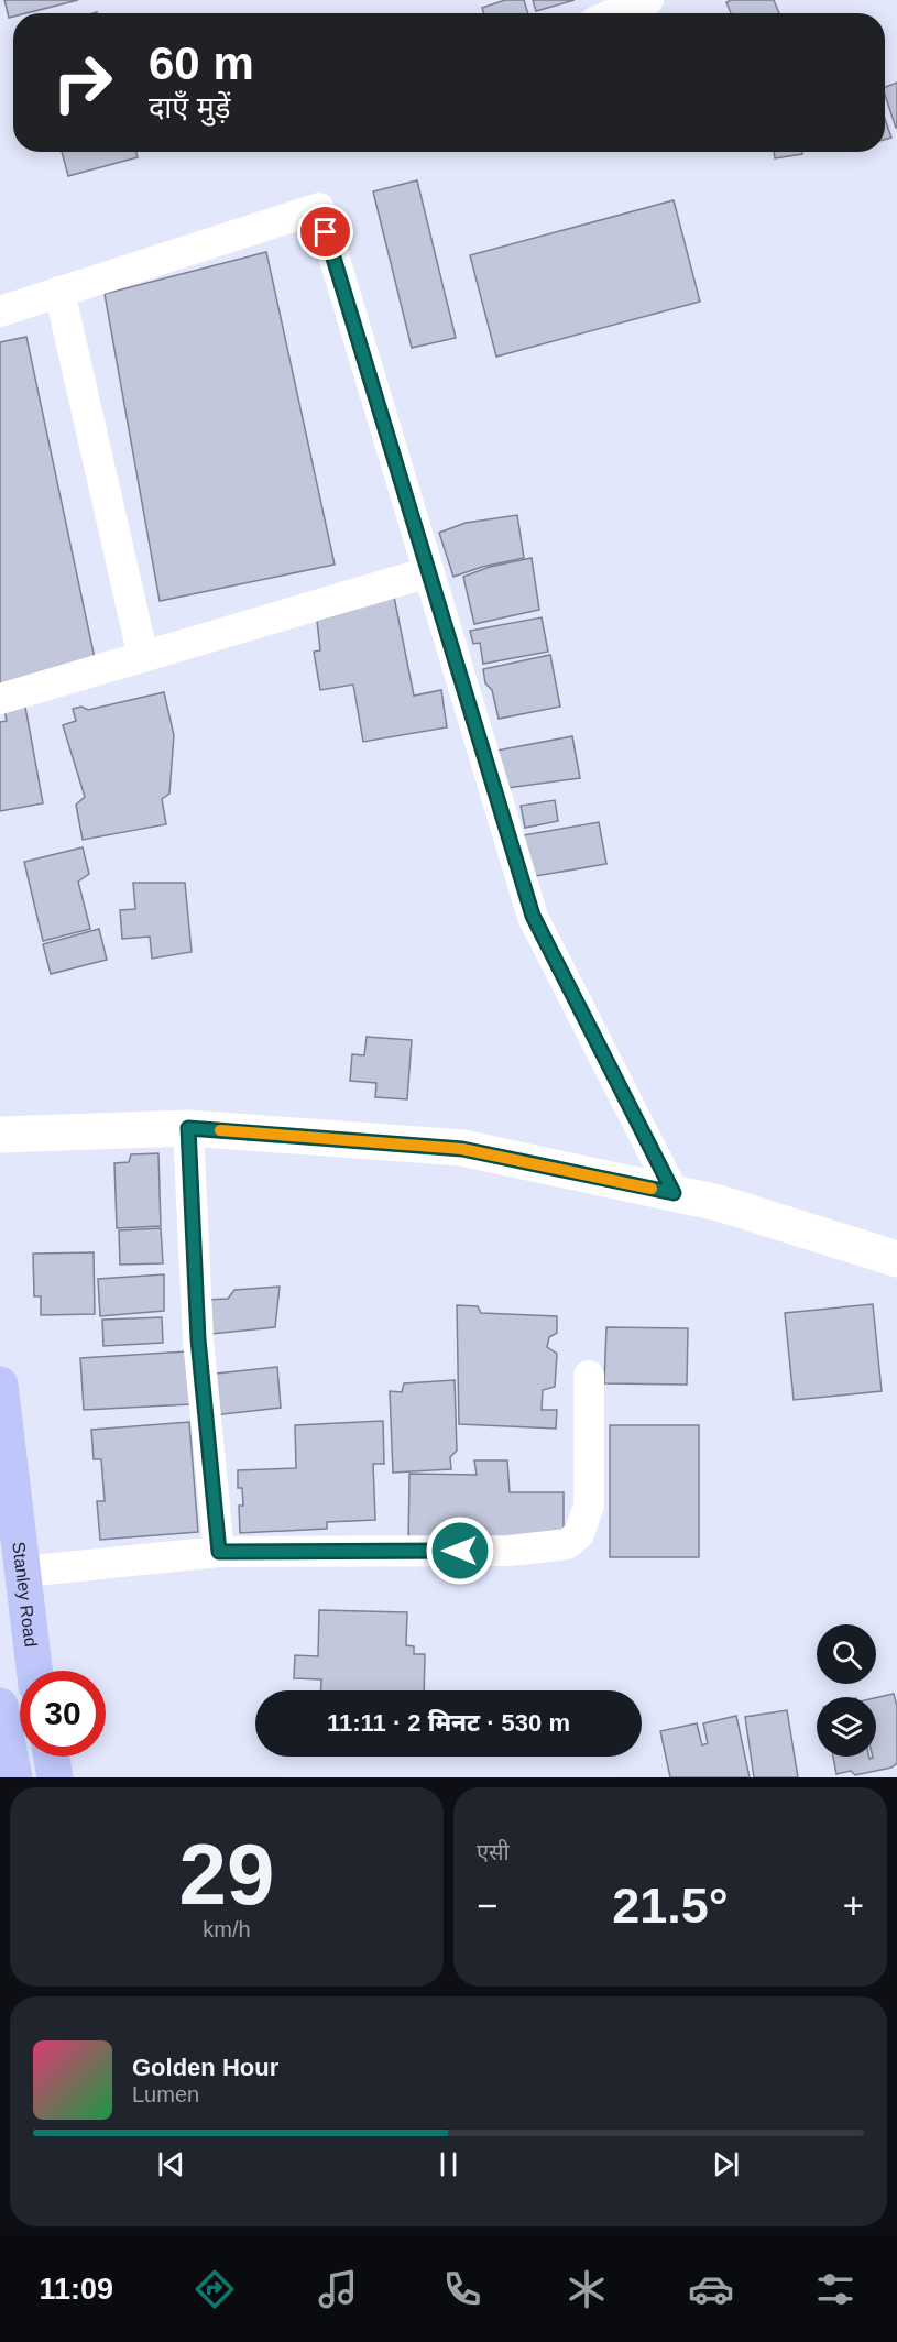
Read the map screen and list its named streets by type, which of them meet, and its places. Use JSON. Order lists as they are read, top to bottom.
{
  "streets": {
    "main road": ["Stanley Road"]
  },
  "page": {
    "turn": ["60 m", "दाएँ मुड़ें"],
    "limit": "30",
    "trip": "11:11 · 2 मिनट · 530 m",
    "tile": [
      ["29", "km/h"],
      "एसी"
    ],
    "heat": ["−", "21.5°", "+"],
    "song": ["Golden Hour", "Lumen"],
    "tabs": "11:09"
  }
}
